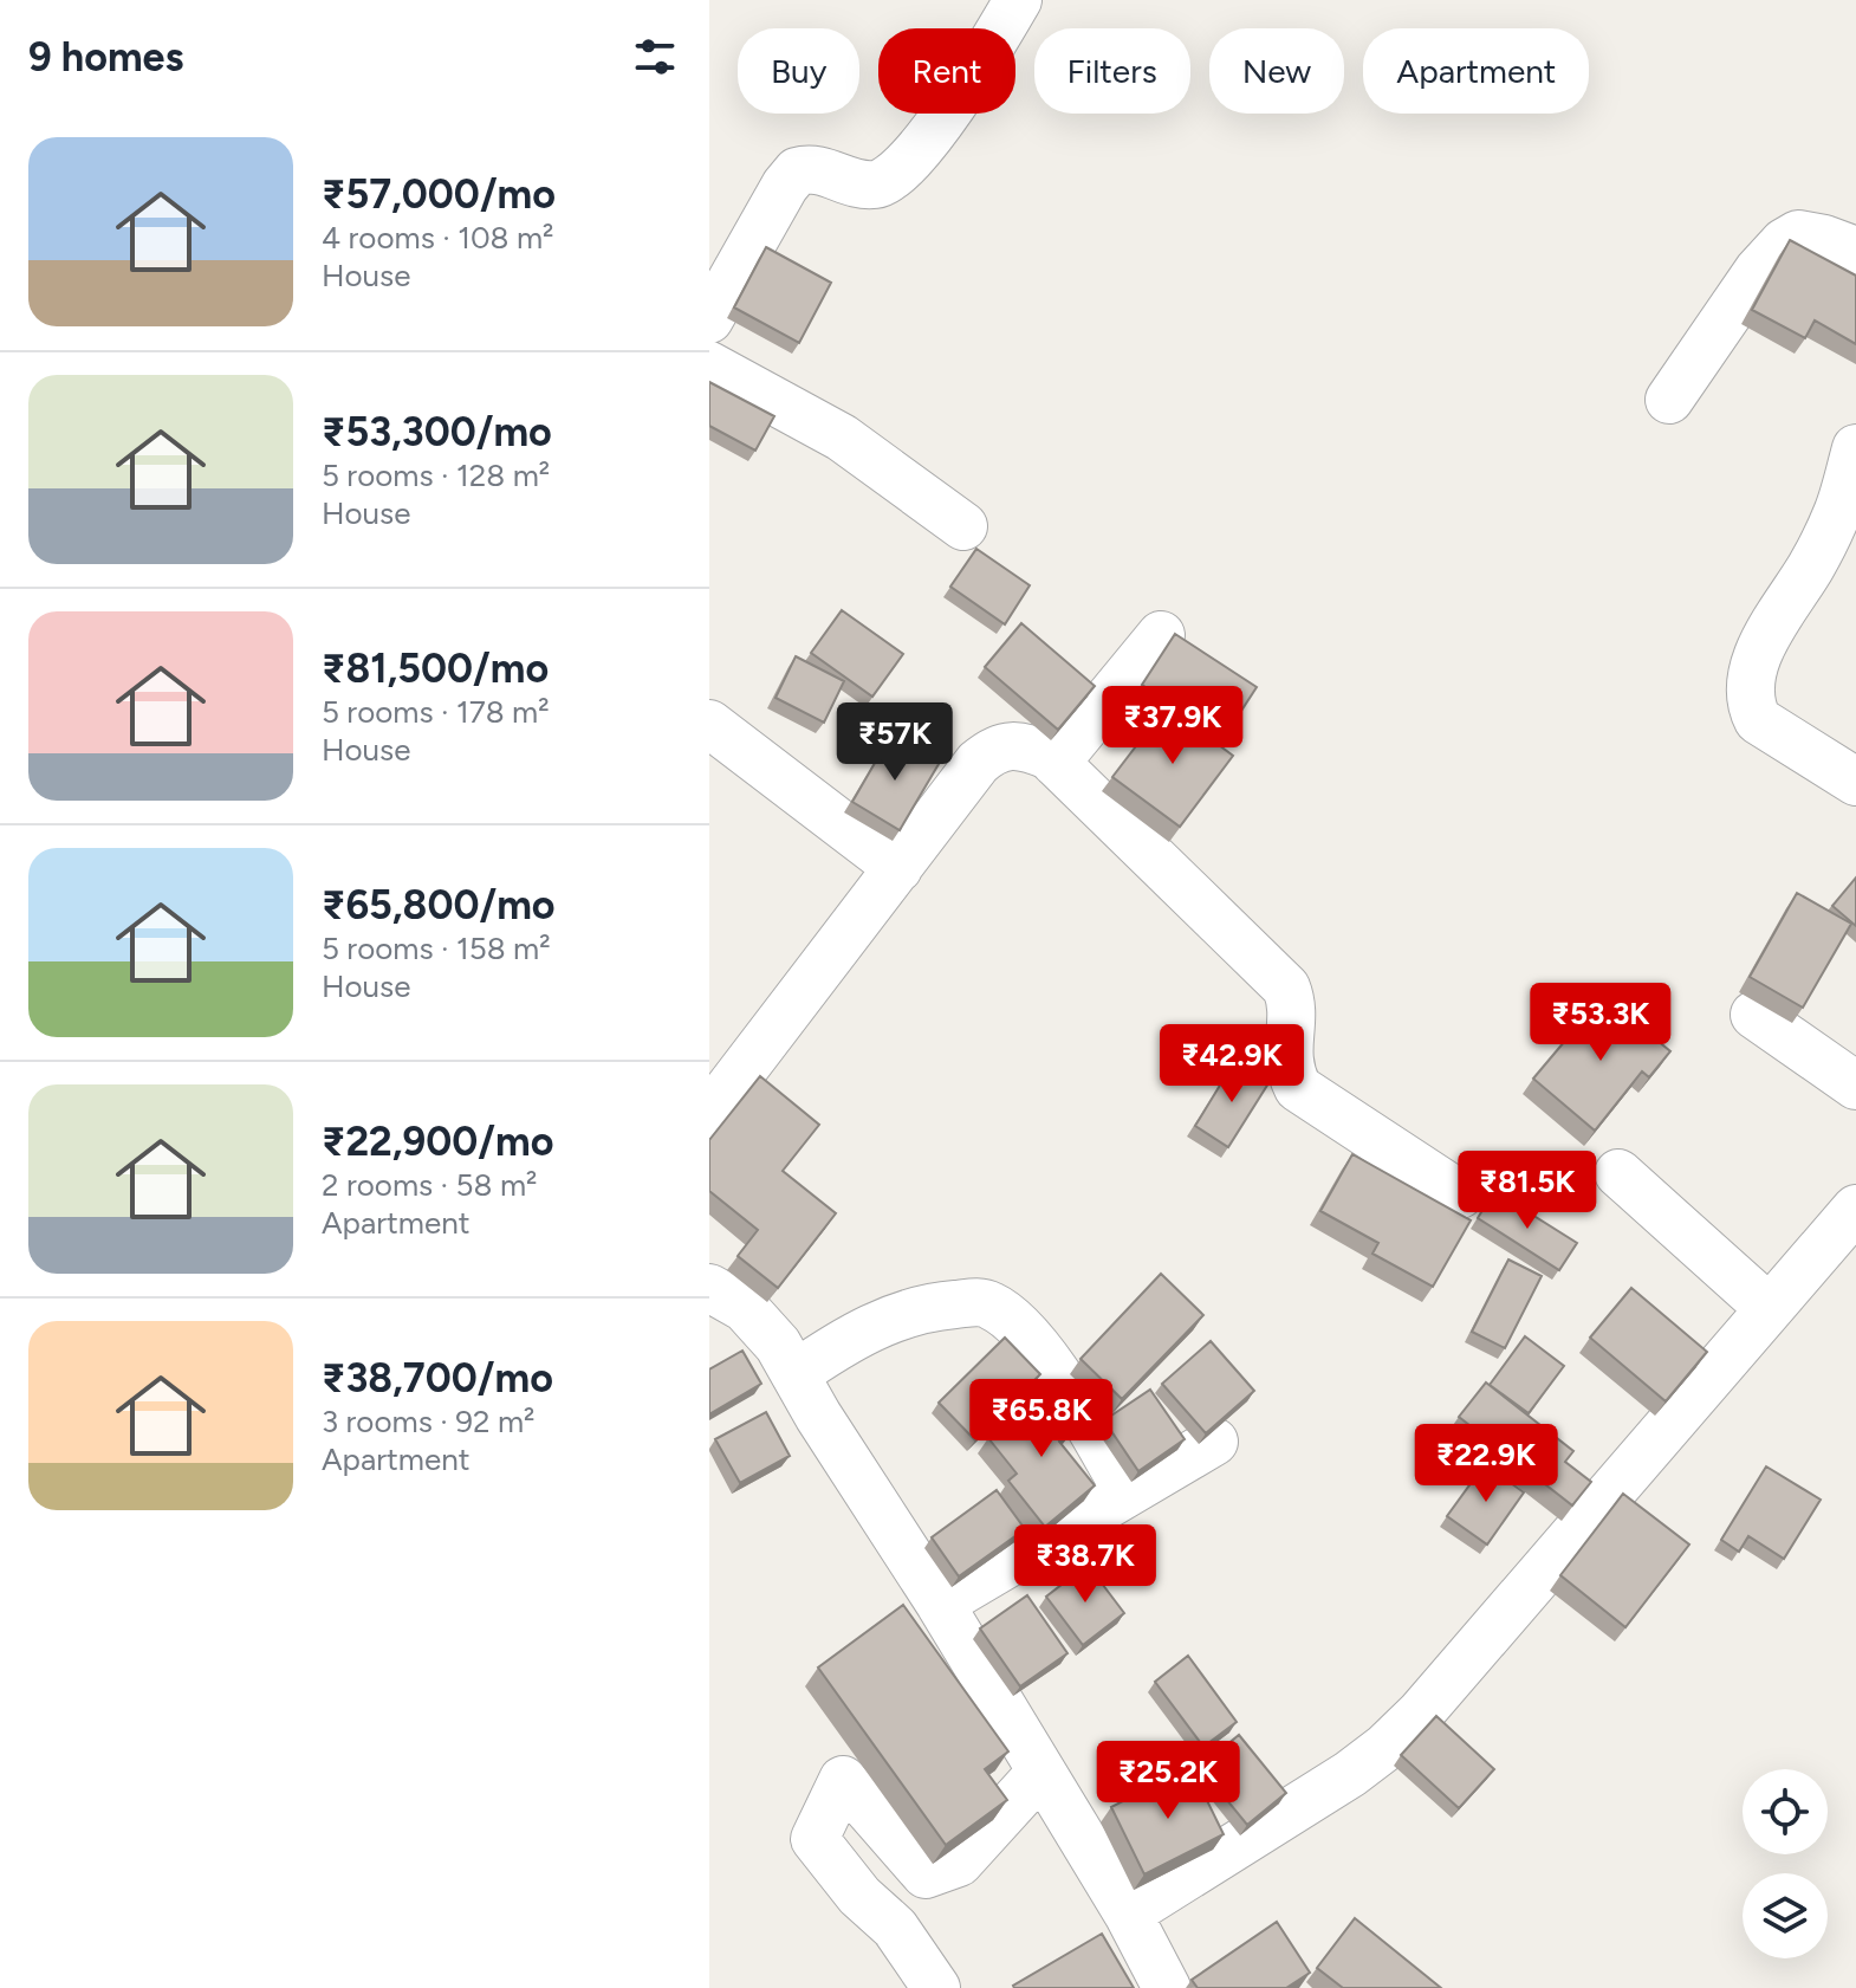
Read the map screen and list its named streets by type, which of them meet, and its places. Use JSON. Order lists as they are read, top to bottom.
{
  "page": {
    "heading": "9 homes",
    "chip": [
      "Buy",
      "Rent",
      "Filters",
      "New",
      "Apartment"
    ],
    "list": [
      {
        "name": "₹57,000/mo",
        "note": "4 rooms · 108 m² · House"
      },
      {
        "name": "₹53,300/mo",
        "note": "5 rooms · 128 m² · House"
      },
      {
        "name": "₹81,500/mo",
        "note": "5 rooms · 178 m² · House"
      },
      {
        "name": "₹65,800/mo",
        "note": "5 rooms · 158 m² · House"
      },
      {
        "name": "₹22,900/mo",
        "note": "2 rooms · 58 m² · Apartment"
      },
      {
        "name": "₹38,700/mo",
        "note": "3 rooms · 92 m² · Apartment"
      }
    ],
    "price": [
      "₹37.9K",
      "₹57K",
      "₹53.3K",
      "₹42.9K",
      "₹81.5K",
      "₹65.8K",
      "₹22.9K",
      "₹38.7K",
      "₹25.2K"
    ]
  }
}
